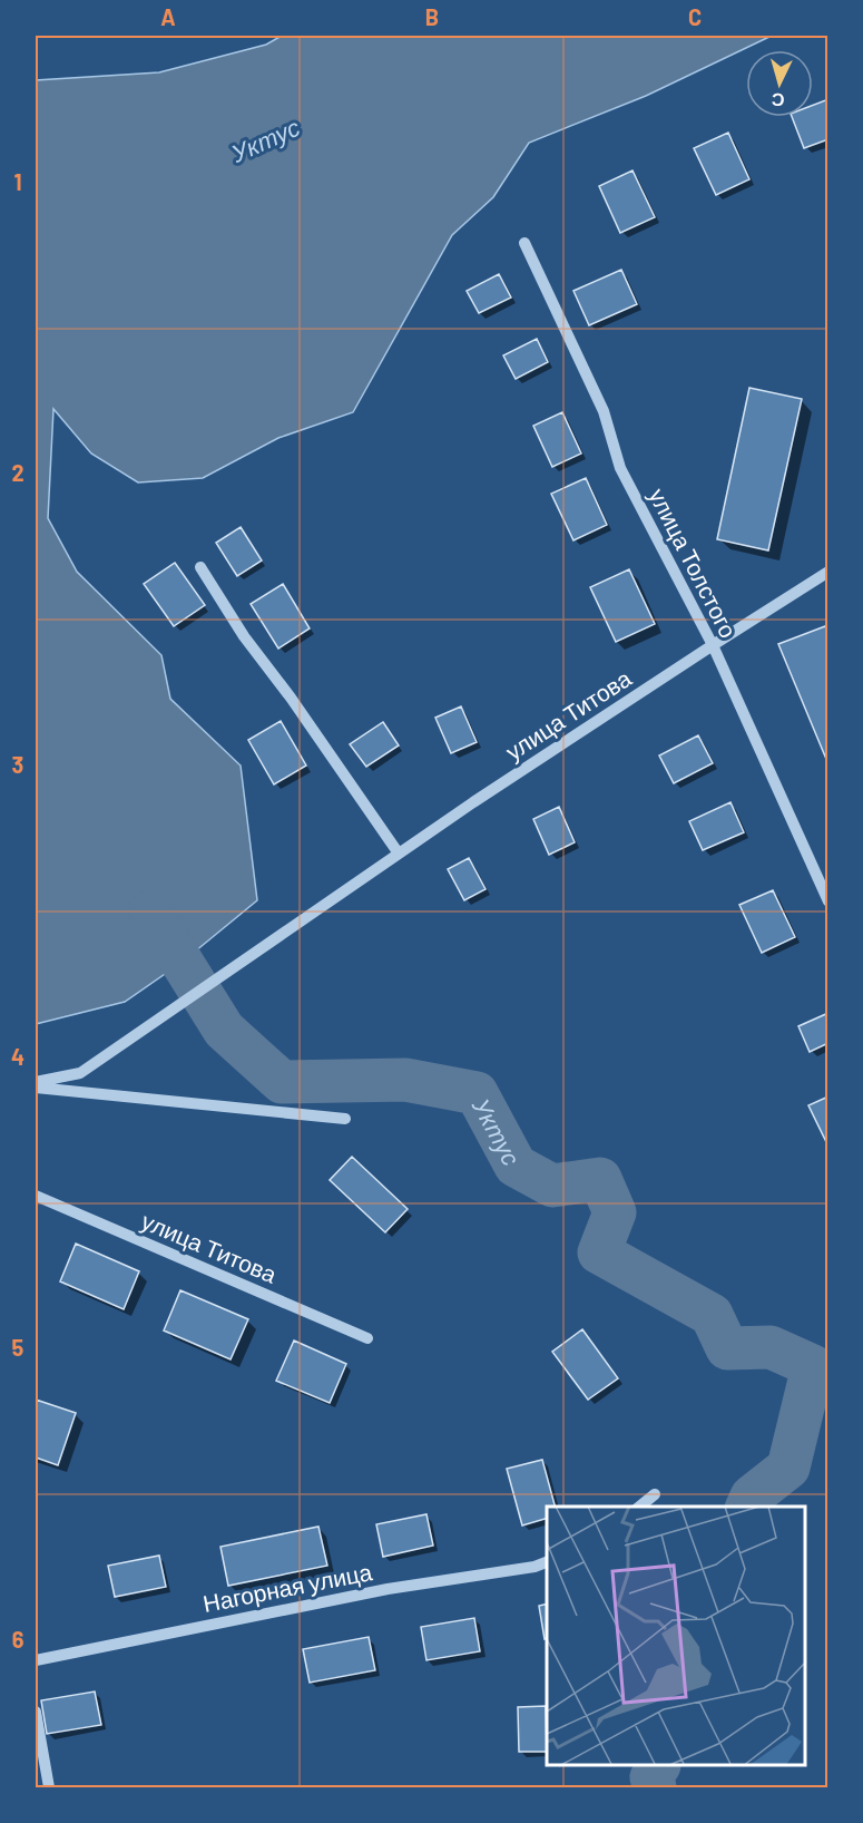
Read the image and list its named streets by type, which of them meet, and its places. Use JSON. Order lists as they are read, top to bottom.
{
  "streets": {
    "street": ["улица Толстого", "улица Титова", "Нагорная улица"]
  },
  "crossings": [
    ["улица Толстого", "улица Титова"]
  ],
  "water": ["Уктус"],
  "north": "bottom",
  "grid": {
    "columns": ["A", "B", "C"],
    "rows": [
      "1",
      "2",
      "3",
      "4",
      "5",
      "6"
    ]
  }
}
